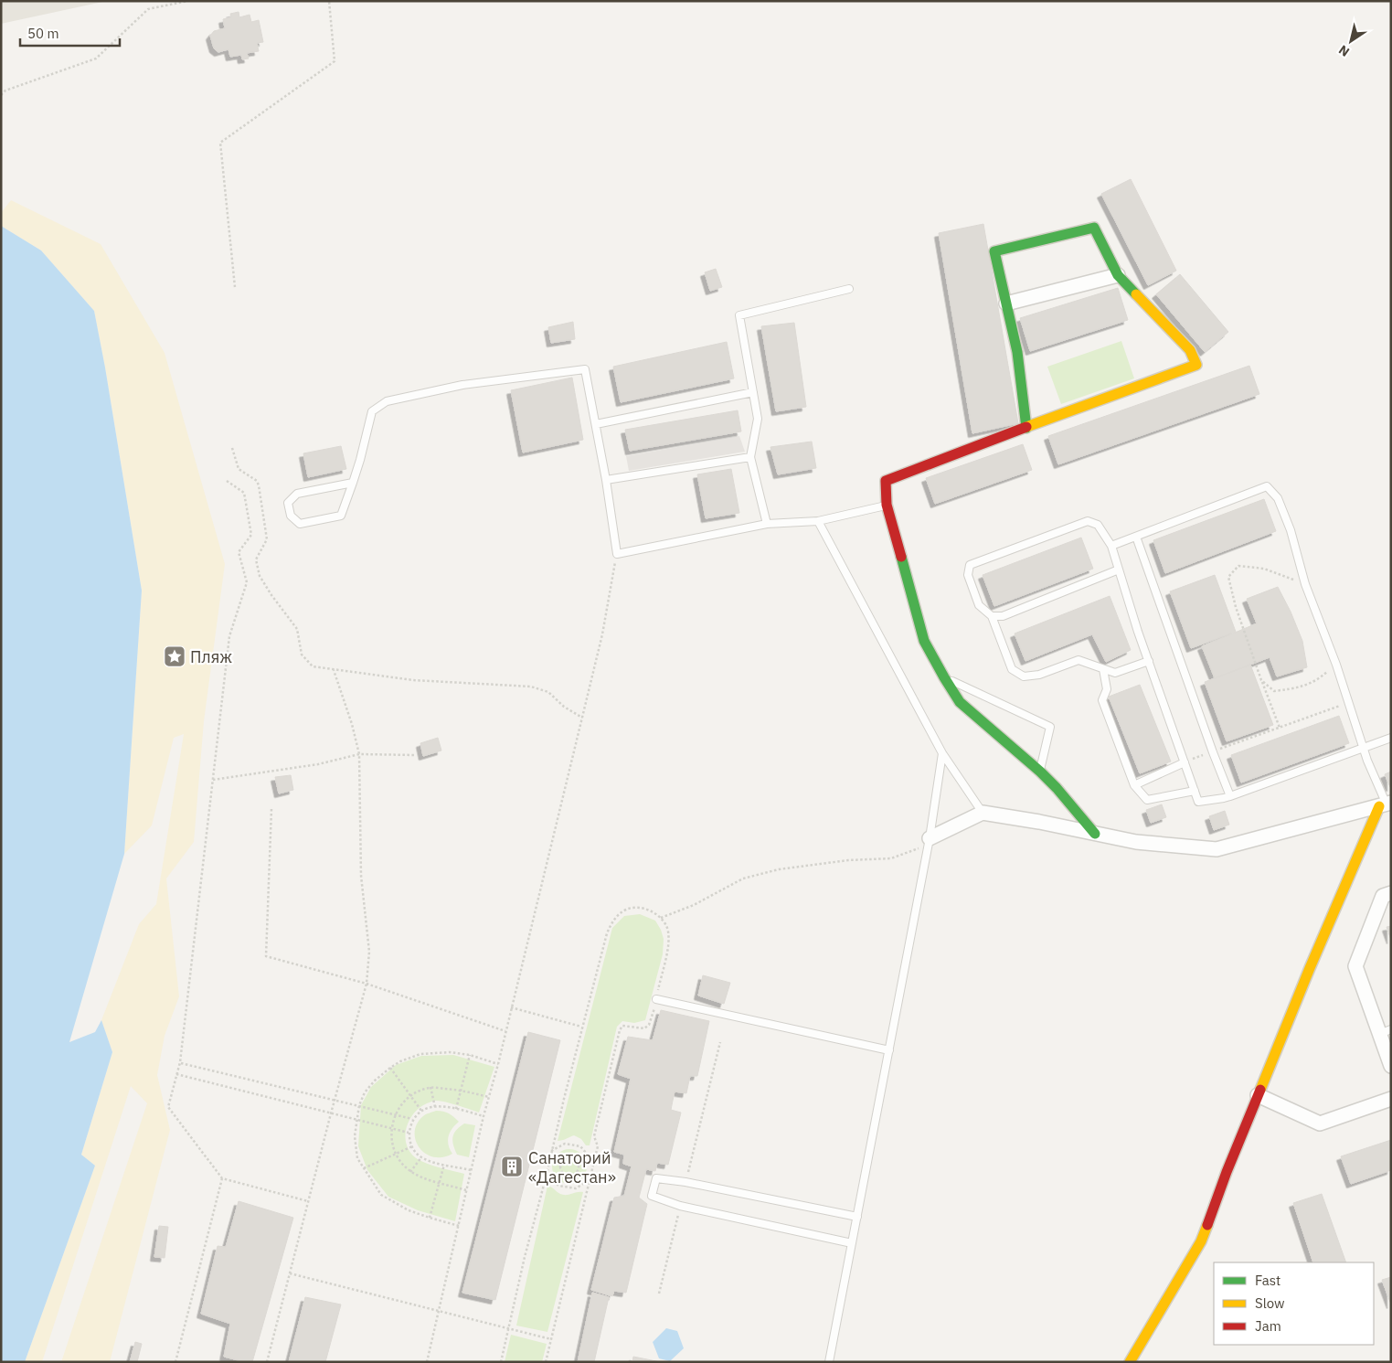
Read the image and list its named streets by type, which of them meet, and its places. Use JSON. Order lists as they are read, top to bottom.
{
  "places": {
    "place": ["Пляж"],
    "building": ["Санаторий «Дагестан»"]
  },
  "legend": ["Fast", "Slow", "Jam"],
  "scale_bar": "50 m",
  "north": "bottom left"
}
